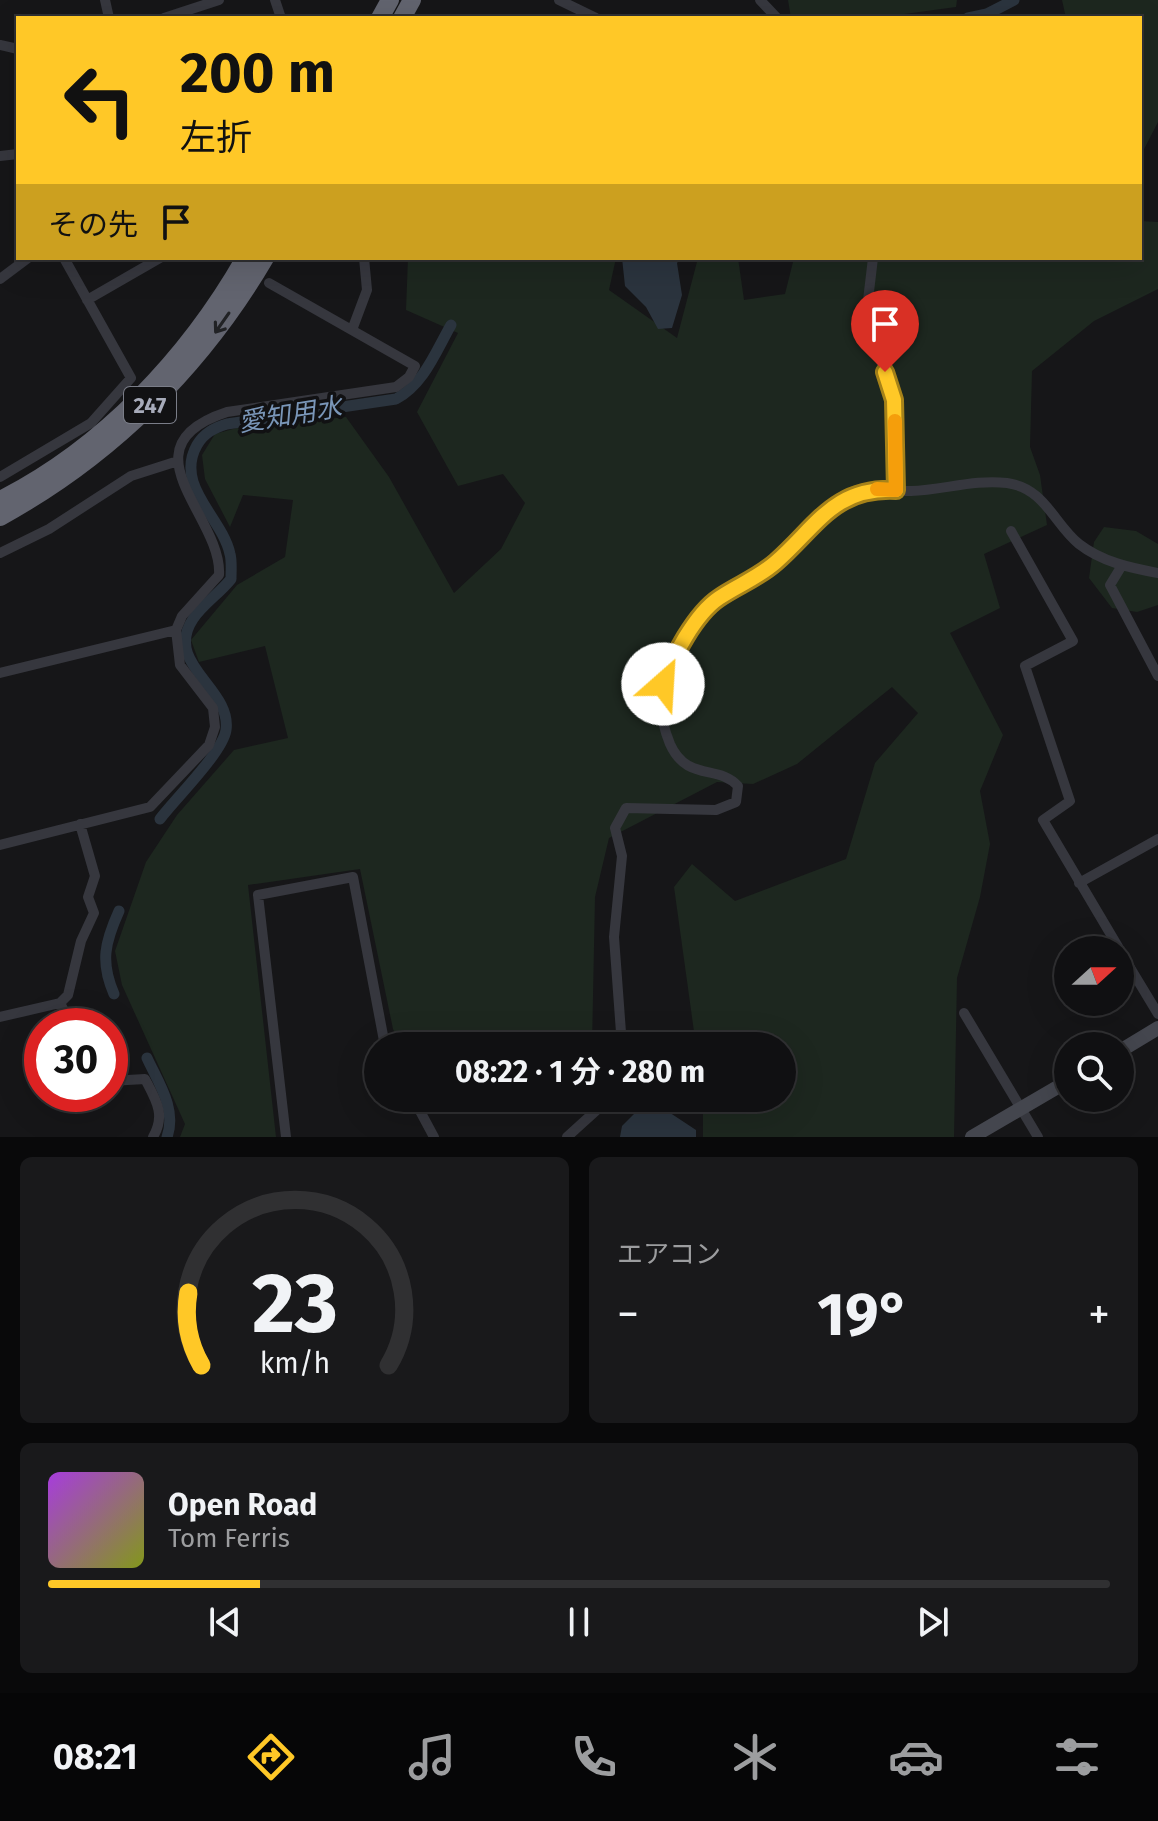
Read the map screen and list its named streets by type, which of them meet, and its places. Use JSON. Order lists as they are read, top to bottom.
{
  "streets": {
    "highway": ["247"]
  },
  "water": ["愛知用水"],
  "north": "right",
  "page": {
    "turn": ["200 m", "左折"],
    "then": "その先",
    "limit": "30",
    "trip": "08:22 · 1 分 · 280 m",
    "tile": "エアコン",
    "heat": ["−", "19°", "+"],
    "song": ["Open Road", "Tom Ferris"],
    "tabs": "08:21",
    "gauge": ["23", "km/h"]
  }
}
